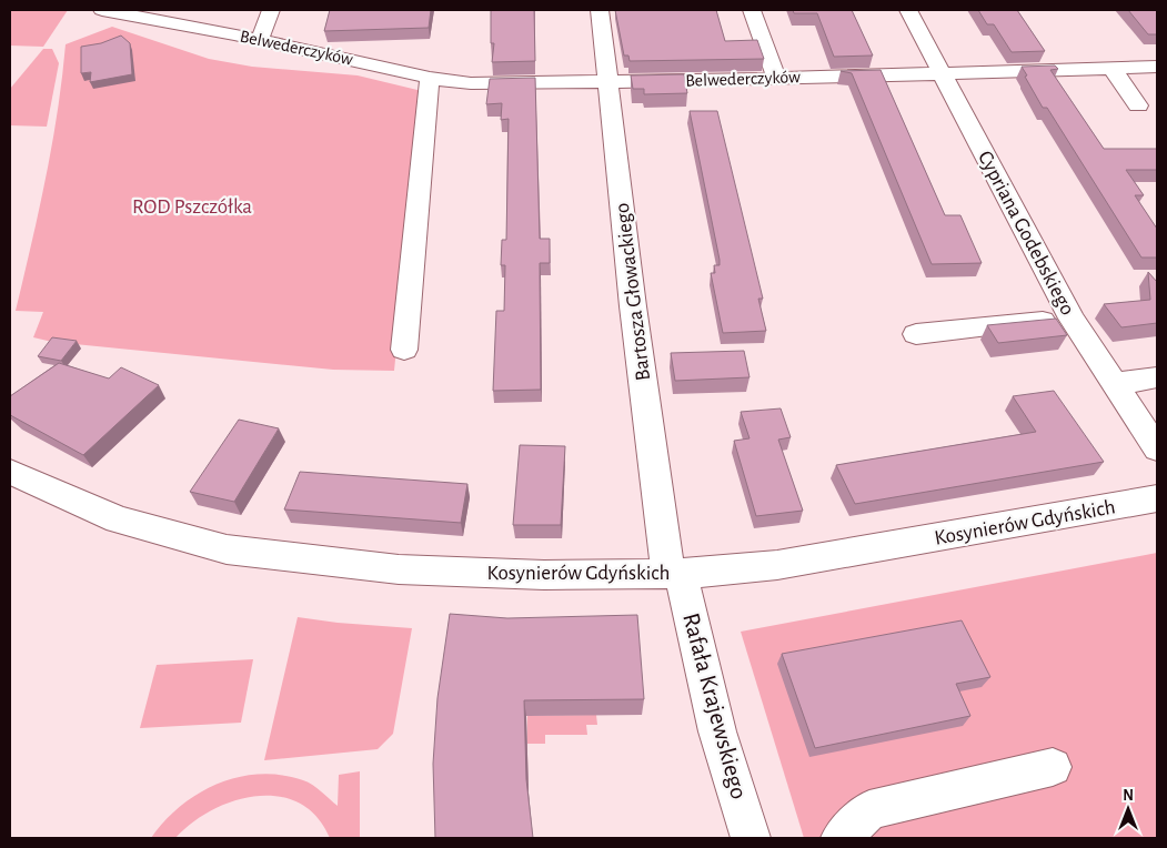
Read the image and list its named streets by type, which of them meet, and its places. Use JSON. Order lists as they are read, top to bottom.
{
  "streets": {
    "street": [
      "Belwederczyków",
      "Cypriana Godebskiego",
      "Bartosza Głowackiego",
      "Kosynierów Gdyńskich",
      "Rafała Krajewskiego"
    ]
  },
  "crossings": [
    ["Belwederczyków", "Cypriana Godebskiego"],
    ["Belwederczyków", "Bartosza Głowackiego"],
    ["Bartosza Głowackiego", "Kosynierów Gdyńskich"],
    ["Bartosza Głowackiego", "Rafała Krajewskiego"],
    ["Kosynierów Gdyńskich", "Rafała Krajewskiego"]
  ],
  "parks": ["ROD Pszczółka"],
  "north": "top"
}
